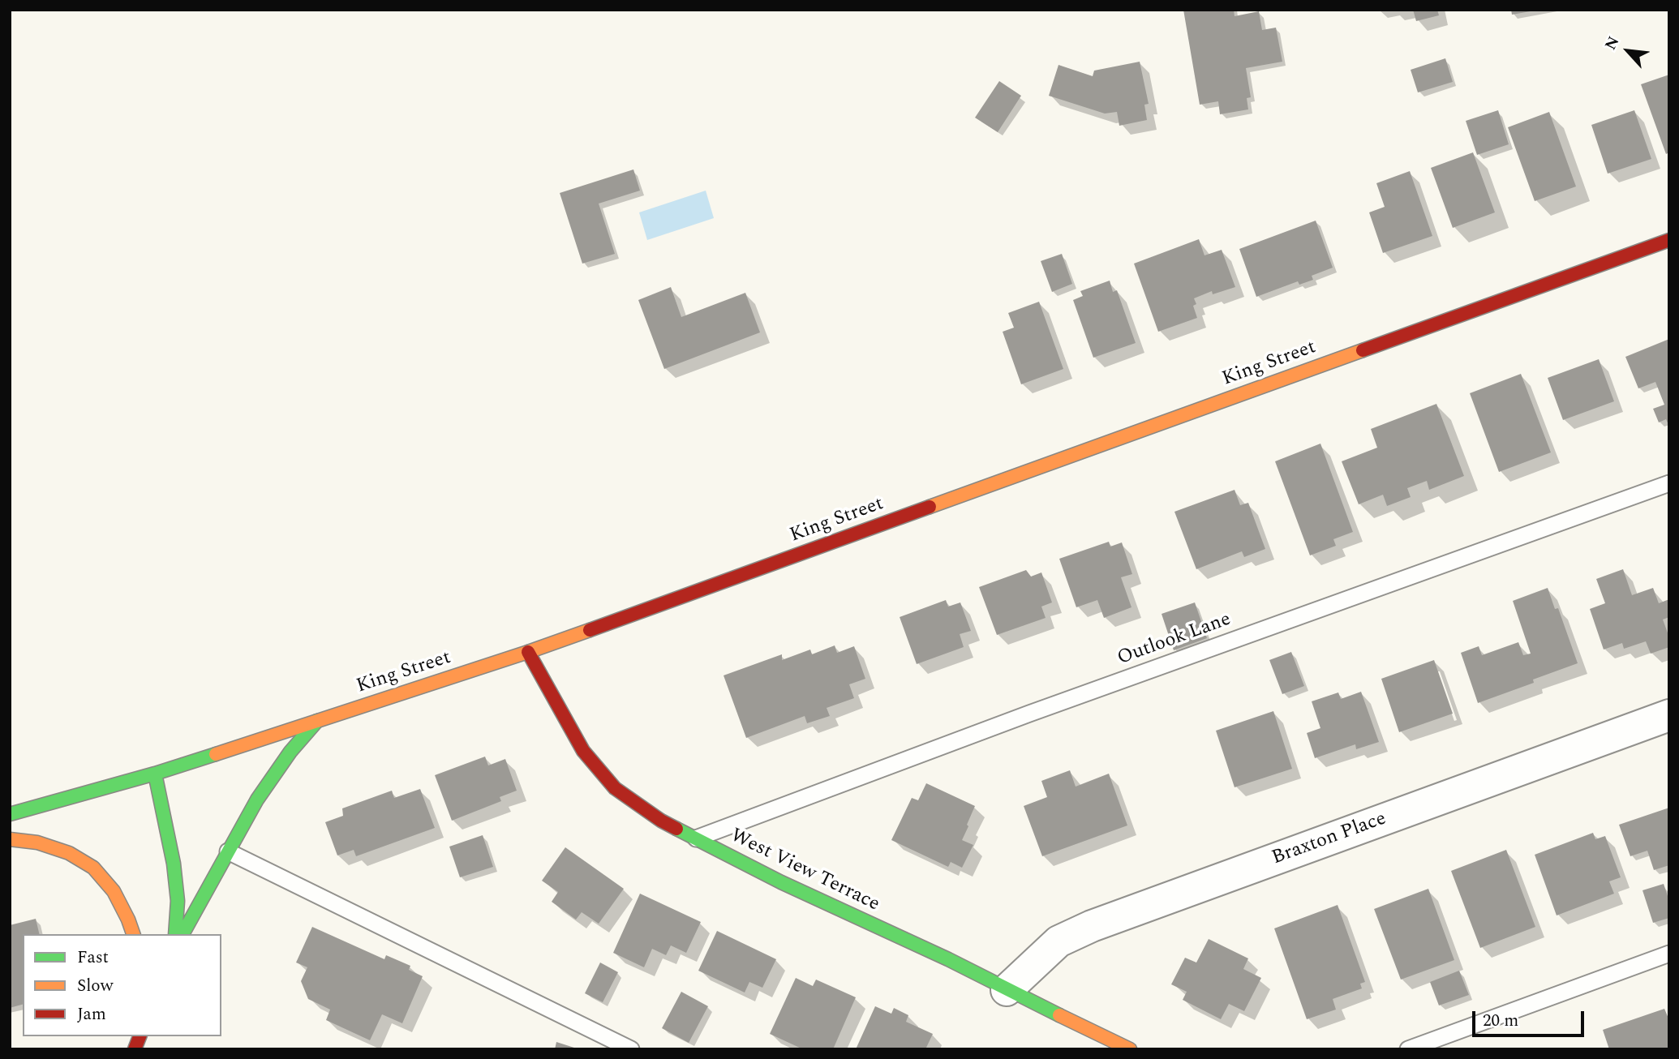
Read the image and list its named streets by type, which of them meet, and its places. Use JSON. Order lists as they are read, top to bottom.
{
  "streets": {
    "main road": ["King Street", "West View Terrace"],
    "street": ["Braxton Place"],
    "lane": ["Outlook Lane"]
  },
  "crossings": [
    ["King Street", "West View Terrace"],
    ["Outlook Lane", "West View Terrace"],
    ["Braxton Place", "West View Terrace"]
  ],
  "legend": ["Fast", "Slow", "Jam"],
  "scale_bar": "20 m",
  "north": "top left"
}
